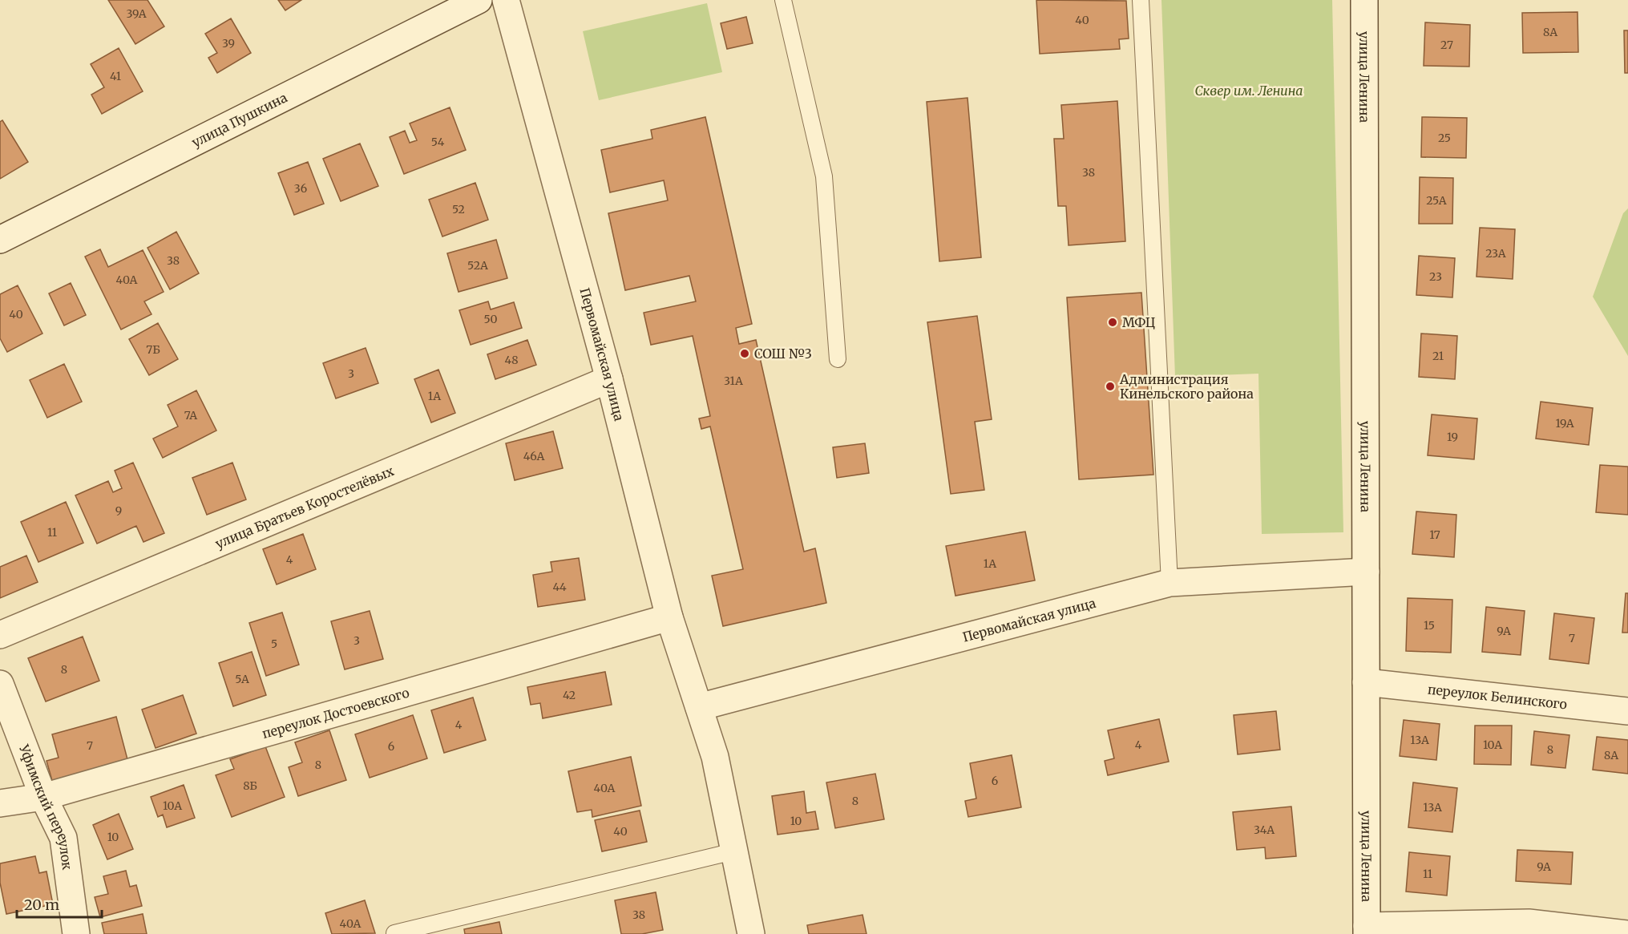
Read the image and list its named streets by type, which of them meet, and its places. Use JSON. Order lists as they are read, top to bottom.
{
  "streets": {
    "street": [
      "улица Ленина",
      "улица Пушкина",
      "Первомайская улица",
      "улица Братьев Коростелёвых",
      "переулок Белинского",
      "переулок Достоевского",
      "Уфимский переулок"
    ]
  },
  "crossings": [
    ["улица Ленина", "Первомайская улица"],
    ["улица Ленина", "переулок Белинского"],
    ["Первомайская улица", "улица Братьев Коростелёвых"],
    ["Первомайская улица", "переулок Достоевского"],
    ["переулок Достоевского", "Уфимский переулок"]
  ],
  "parks": ["Сквер им. Ленина"],
  "places": ["МФЦ", "СОШ №3", "Администрация Кинельского района"],
  "house_numbers": [
    "39А",
    "40",
    "8А",
    "39",
    "27",
    "41",
    "25",
    "54",
    "38",
    "36",
    "25А",
    "52",
    "23А",
    "38",
    "52А",
    "23",
    "40А",
    "40",
    "50",
    "7Б",
    "21",
    "48",
    "3",
    "31А",
    "1А",
    "7А",
    "19А",
    "19",
    "46А",
    "9",
    "11",
    "17",
    "4",
    "1А",
    "44",
    "15",
    "9А",
    "7",
    "3",
    "5",
    "8",
    "5А",
    "42",
    "4",
    "13А",
    "4",
    "10А",
    "7",
    "6",
    "8",
    "8А",
    "8",
    "6",
    "8Б",
    "40А",
    "8",
    "10А",
    "13А",
    "10",
    "34А",
    "40",
    "10",
    "9А",
    "11",
    "38",
    "40А"
  ],
  "scale_bar": "20 m"
}
